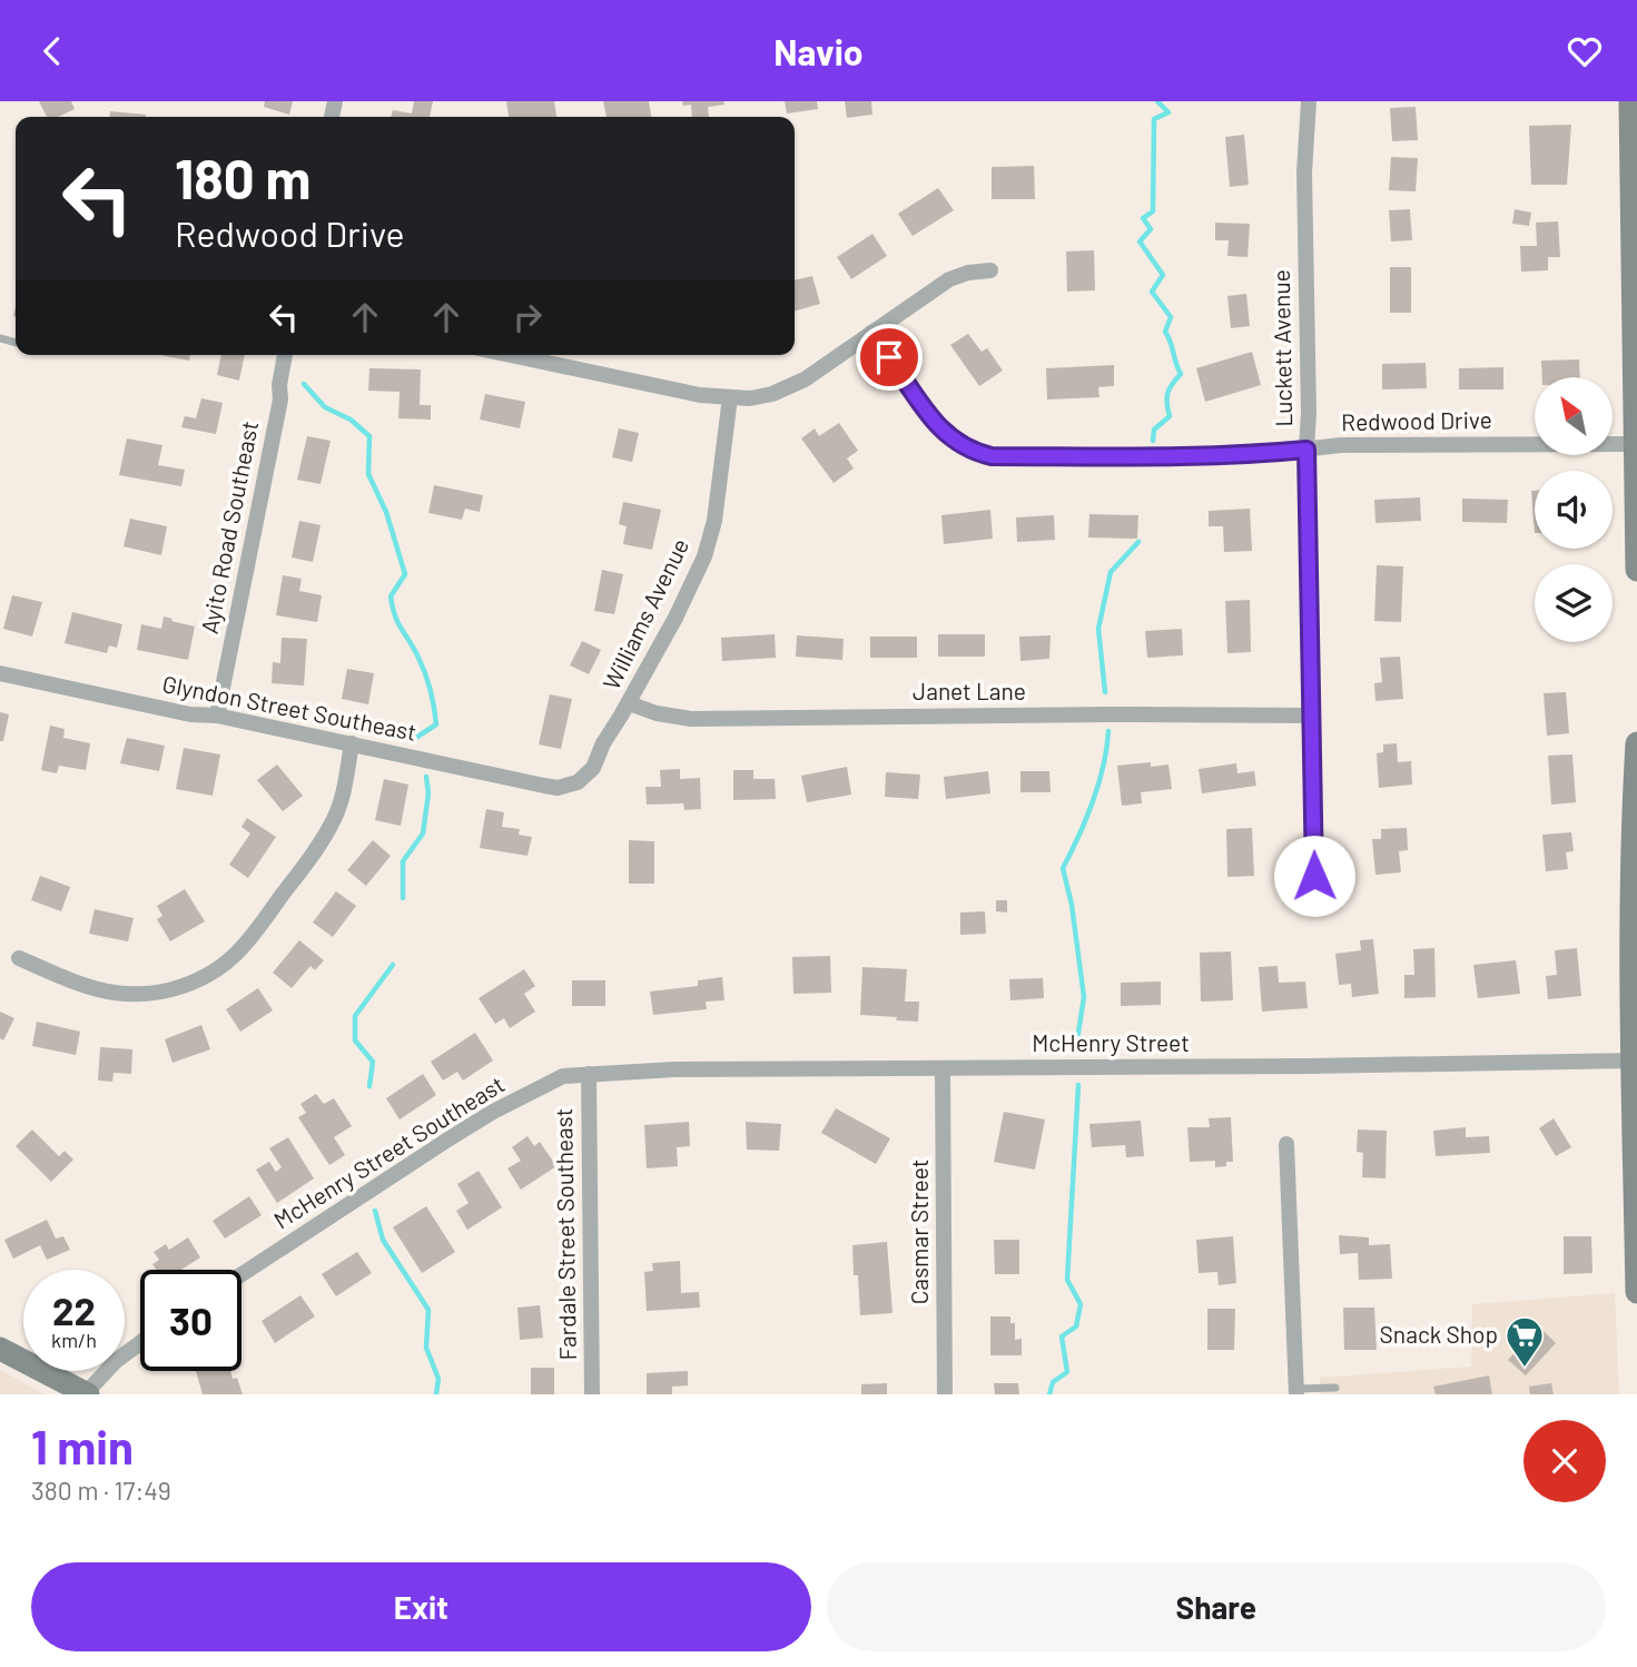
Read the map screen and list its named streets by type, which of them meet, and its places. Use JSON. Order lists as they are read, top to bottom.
{
  "streets": {
    "street": [
      "Luckett Avenue",
      "Redwood Drive",
      "Ayito Road Southeast",
      "Williams Avenue",
      "Janet Lane",
      "Glyndon Street Southeast",
      "McHenry Street",
      "McHenry Street Southeast",
      "Casmar Street",
      "Fardale Street Southeast"
    ]
  },
  "crossings": [
    ["Luckett Avenue", "Redwood Drive"],
    ["Luckett Avenue", "Janet Lane"],
    ["Ayito Road Southeast", "Glyndon Street Southeast"],
    ["Williams Avenue", "Janet Lane"],
    ["Williams Avenue", "Glyndon Street Southeast"],
    ["McHenry Street", "McHenry Street Southeast"],
    ["McHenry Street", "Casmar Street"],
    ["McHenry Street", "Fardale Street Southeast"],
    ["McHenry Street Southeast", "Fardale Street Southeast"]
  ],
  "places": {
    "supermarket": ["Snack Shop"]
  },
  "north": "top left",
  "page": {
    "header": "Navio",
    "turn": ["180 m", "Redwood Drive"],
    "speed": "22 km/h",
    "limit": "30",
    "heading": ["1 min", "380 m · 17:49"],
    "buttons": ["Exit", "Share"]
  }
}
